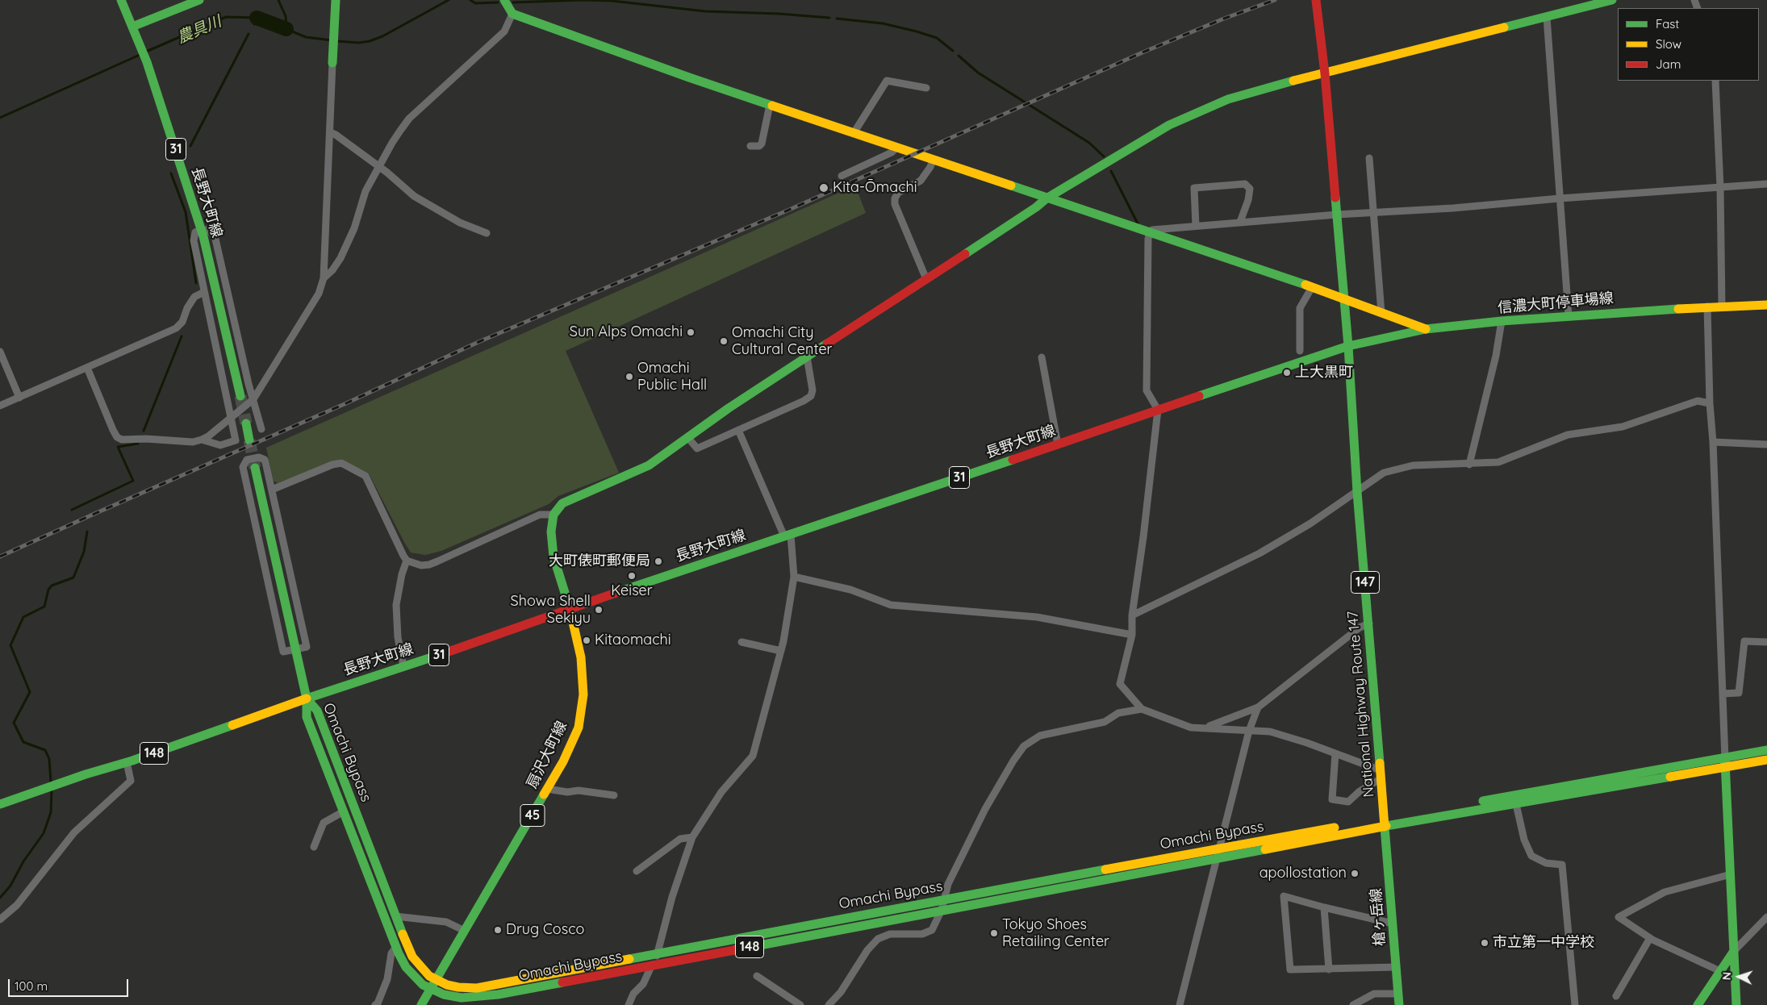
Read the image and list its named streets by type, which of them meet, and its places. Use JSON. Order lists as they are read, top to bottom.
{
  "streets": {
    "main road": [
      "31",
      "長野大町線",
      "信濃大町停車場線",
      "147",
      "National Highway Route 147",
      "Omachi Bypass",
      "148",
      "扇沢大町線",
      "45",
      "槍ヶ岳線"
    ]
  },
  "crossings": [
    ["長野大町線", "信濃大町停車場線"],
    ["長野大町線", "National Highway Route 147"],
    ["長野大町線", "Omachi Bypass"],
    ["長野大町線", "148"],
    ["長野大町線", "扇沢大町線"],
    ["信濃大町停車場線", "National Highway Route 147"],
    ["National Highway Route 147", "Omachi Bypass"],
    ["National Highway Route 147", "槍ヶ岳線"],
    ["Omachi Bypass", "148"],
    ["Omachi Bypass", "扇沢大町線"],
    ["Omachi Bypass", "槍ヶ岳線"]
  ],
  "water": ["農具川"],
  "places": [
    "Kita-Ōmachi",
    "Sun Alps Omachi",
    "Omachi City Cultural Center",
    "上大黒町",
    "Omachi Public Hall",
    "大町俵町郵便局",
    "Keiser",
    "Showa Shell Sekiyu",
    "Kitaomachi",
    "apollostation",
    "Drug Cosco",
    "Tokyo Shoes Retailing Center",
    "市立第一中学校"
  ],
  "legend": ["Fast", "Slow", "Jam"],
  "scale_bar": "100 m",
  "north": "left"
}
